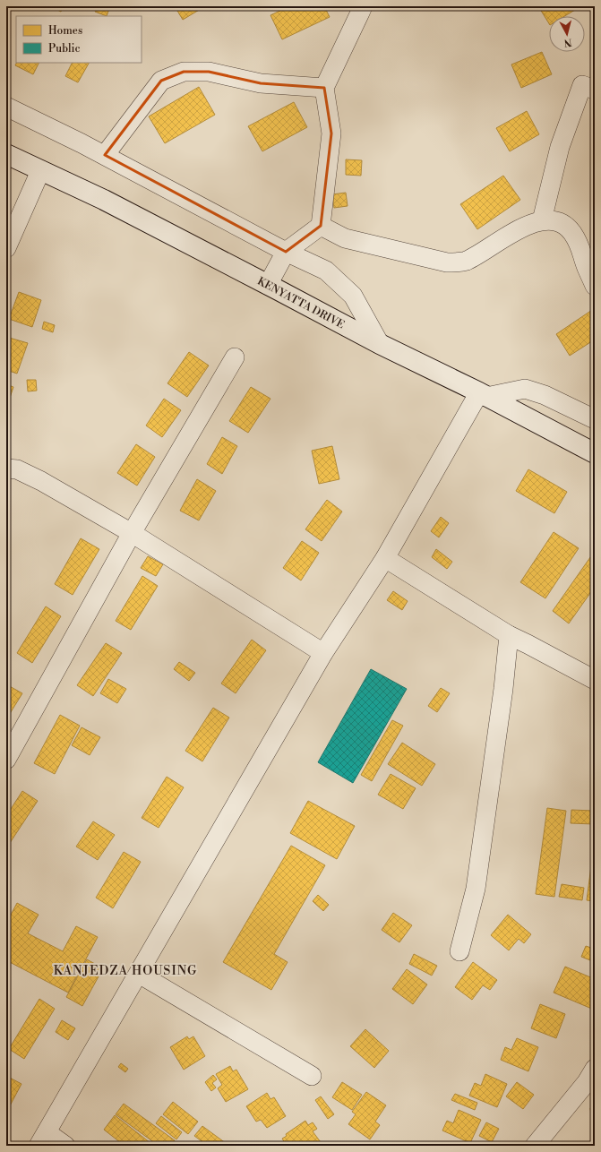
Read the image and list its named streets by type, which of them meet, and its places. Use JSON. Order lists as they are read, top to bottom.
{
  "streets": {
    "main road": ["KENYATTA DRIVE"]
  },
  "districts": ["KANJEDZA HOUSING"],
  "legend": ["Homes", "Public"],
  "north": "bottom"
}
